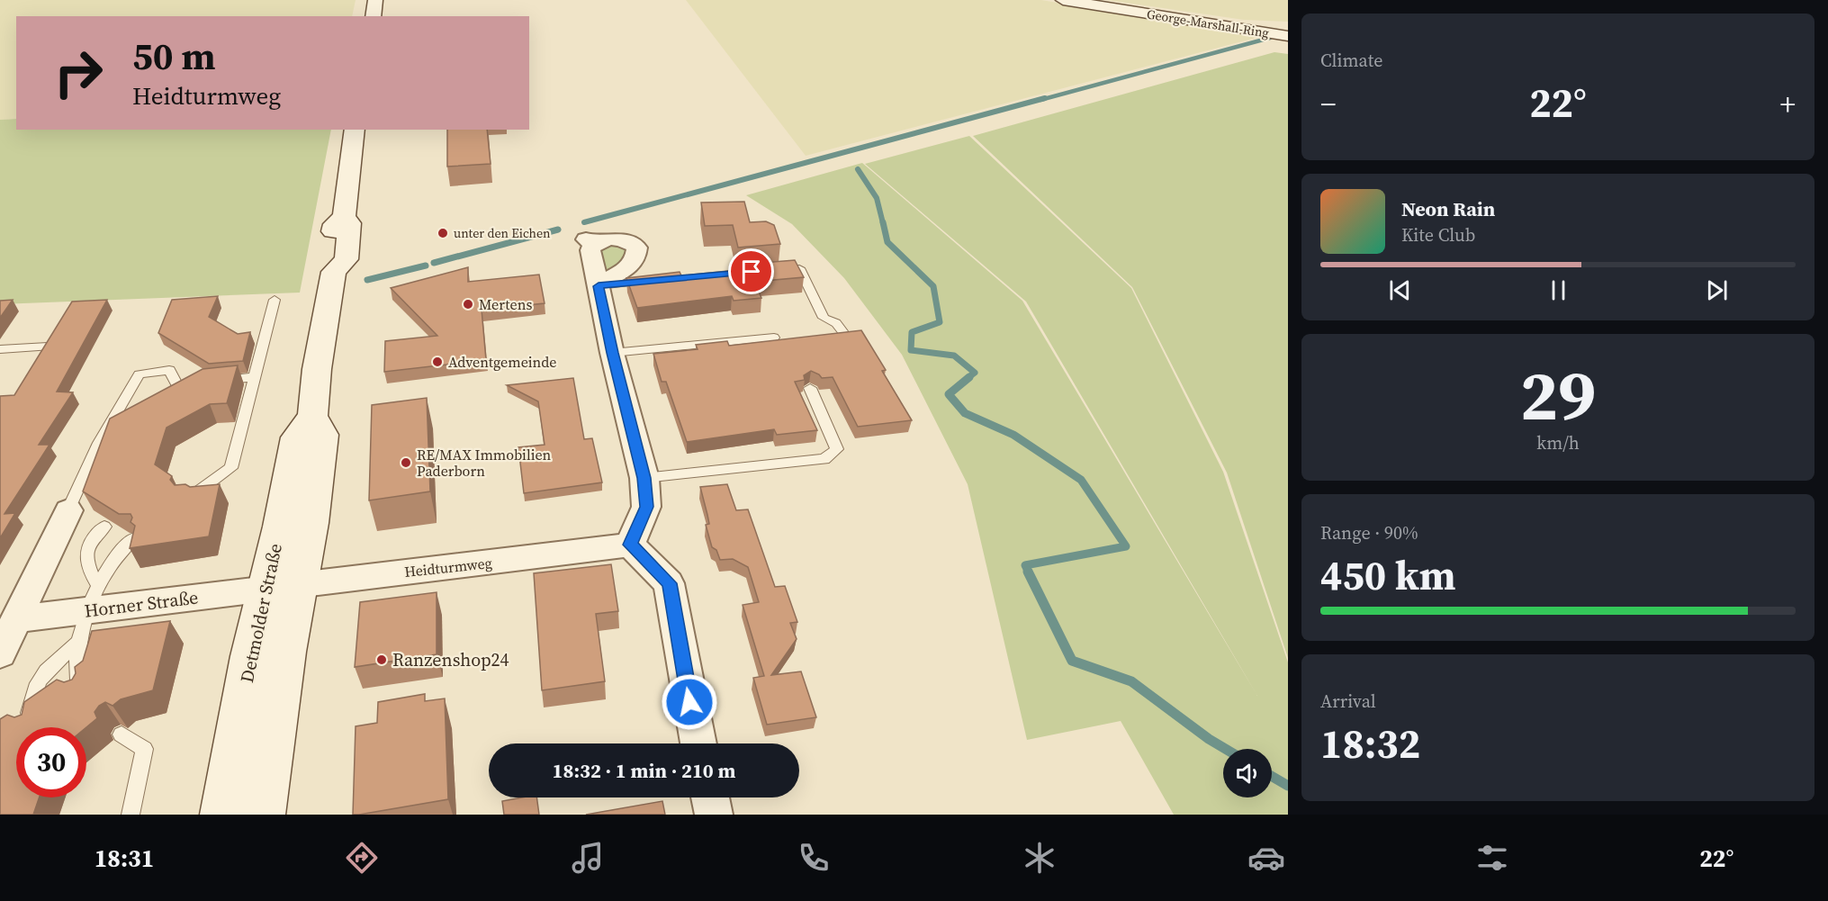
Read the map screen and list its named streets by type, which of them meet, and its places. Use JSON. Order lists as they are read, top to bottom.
{
  "streets": {
    "main road": ["George-Marshall-Ring", "Detmolder Straße"],
    "street": ["Heidturmweg", "Horner Straße"]
  },
  "crossings": [
    ["Heidturmweg", "Horner Straße"],
    ["Heidturmweg", "Detmolder Straße"],
    ["Horner Straße", "Detmolder Straße"]
  ],
  "places": [
    "unter den Eichen",
    "Mertens",
    "Adventgemeinde",
    "RE/MAX Immobilien Paderborn",
    "Ranzenshop24"
  ],
  "page": {
    "tile": [
      "Climate",
      ["29", "km/h"],
      ["Range · 90%", "450 km"],
      ["Arrival", "18:32"]
    ],
    "turn": ["50 m", "Heidturmweg"],
    "heat": ["−", "22°", "+"],
    "song": ["Neon Rain", "Kite Club"],
    "limit": "30",
    "trip": "18:32 · 1 min · 210 m",
    "tabs": ["18:31", "22°"]
  }
}
